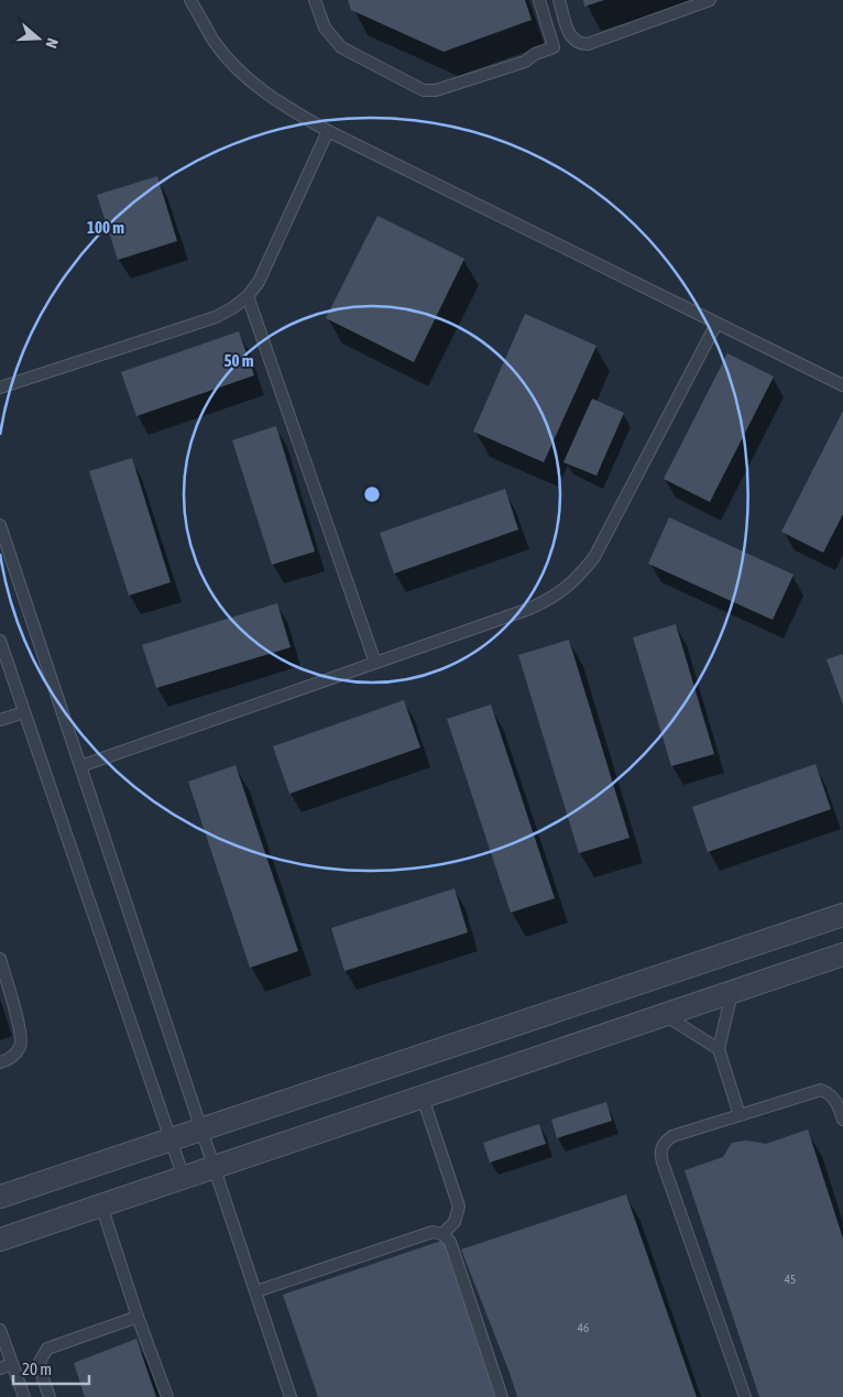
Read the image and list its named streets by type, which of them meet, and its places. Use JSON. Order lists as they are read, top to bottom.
{
  "house_numbers": ["45", "46"],
  "scale_bar": "20 m",
  "north": "right",
  "rings": ["100 m", "50 m"]
}
